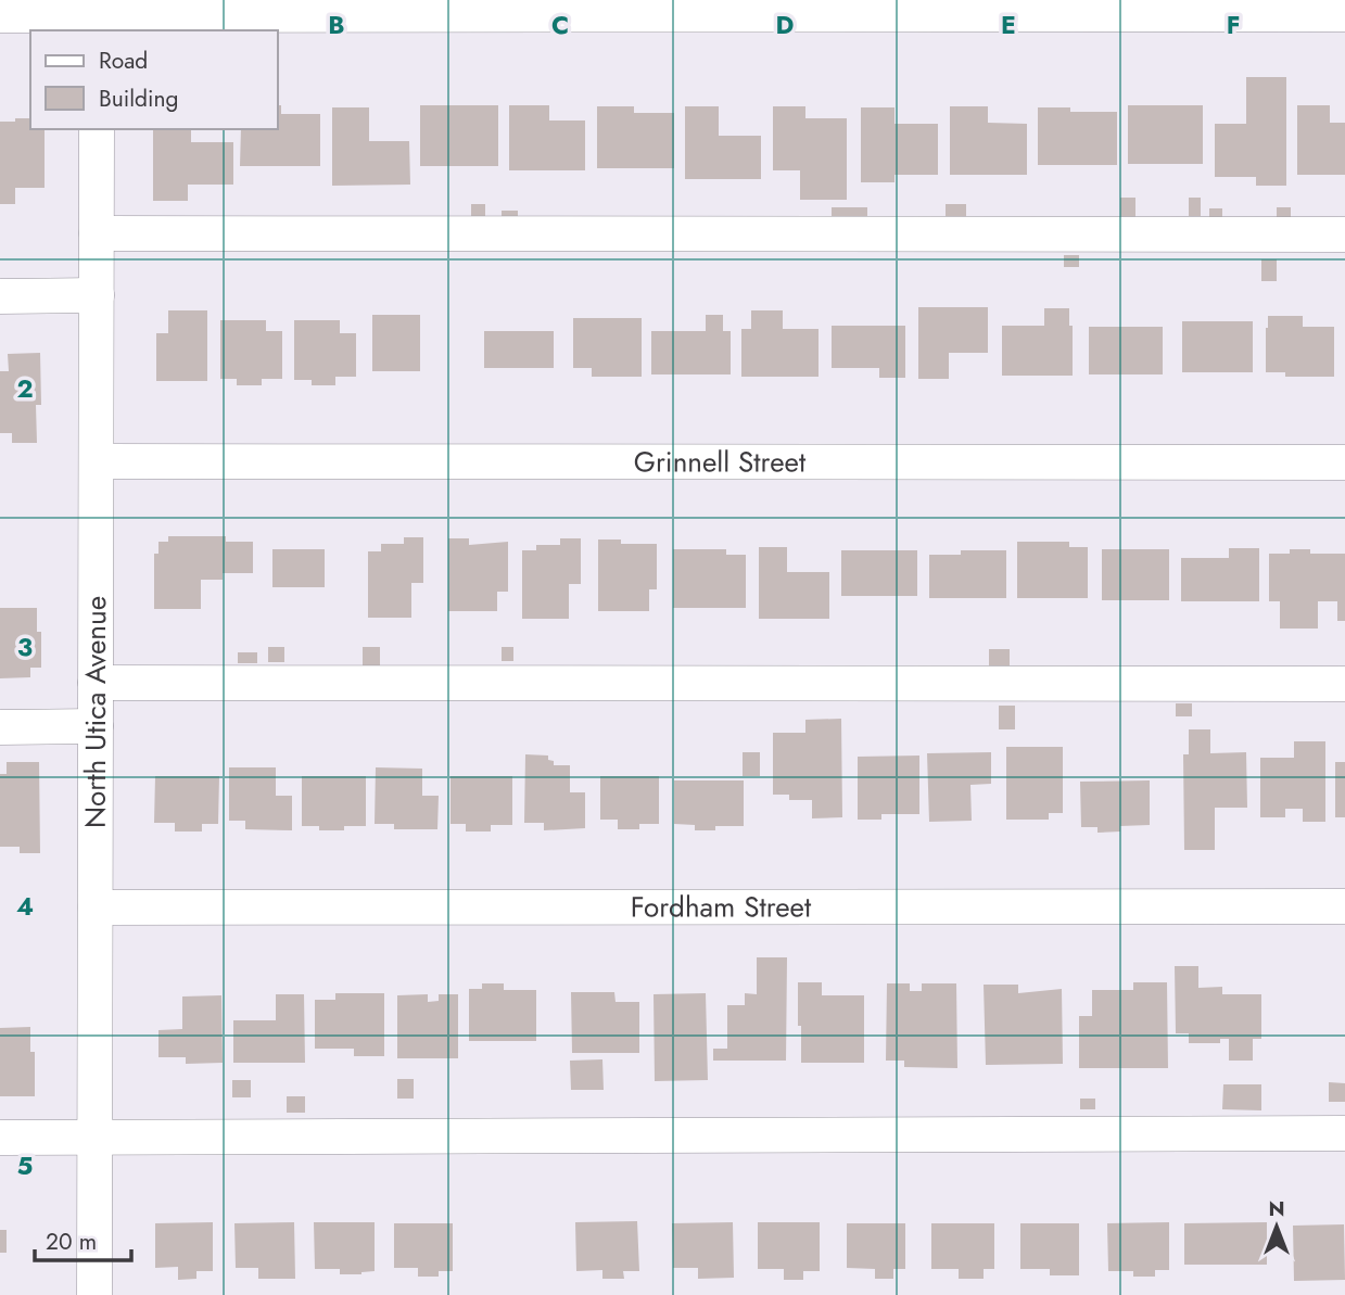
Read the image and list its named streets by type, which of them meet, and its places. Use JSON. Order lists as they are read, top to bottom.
{
  "streets": {
    "street": ["Grinnell Street", "North Utica Avenue", "Fordham Street"]
  },
  "crossings": [
    ["Grinnell Street", "North Utica Avenue"],
    ["North Utica Avenue", "Fordham Street"]
  ],
  "legend": ["Road", "Building"],
  "scale_bar": "20 m",
  "north": "top",
  "grid": {
    "columns": [
      "B",
      "C",
      "D",
      "E",
      "F"
    ],
    "rows": [
      "2",
      "3",
      "4",
      "5"
    ]
  }
}
